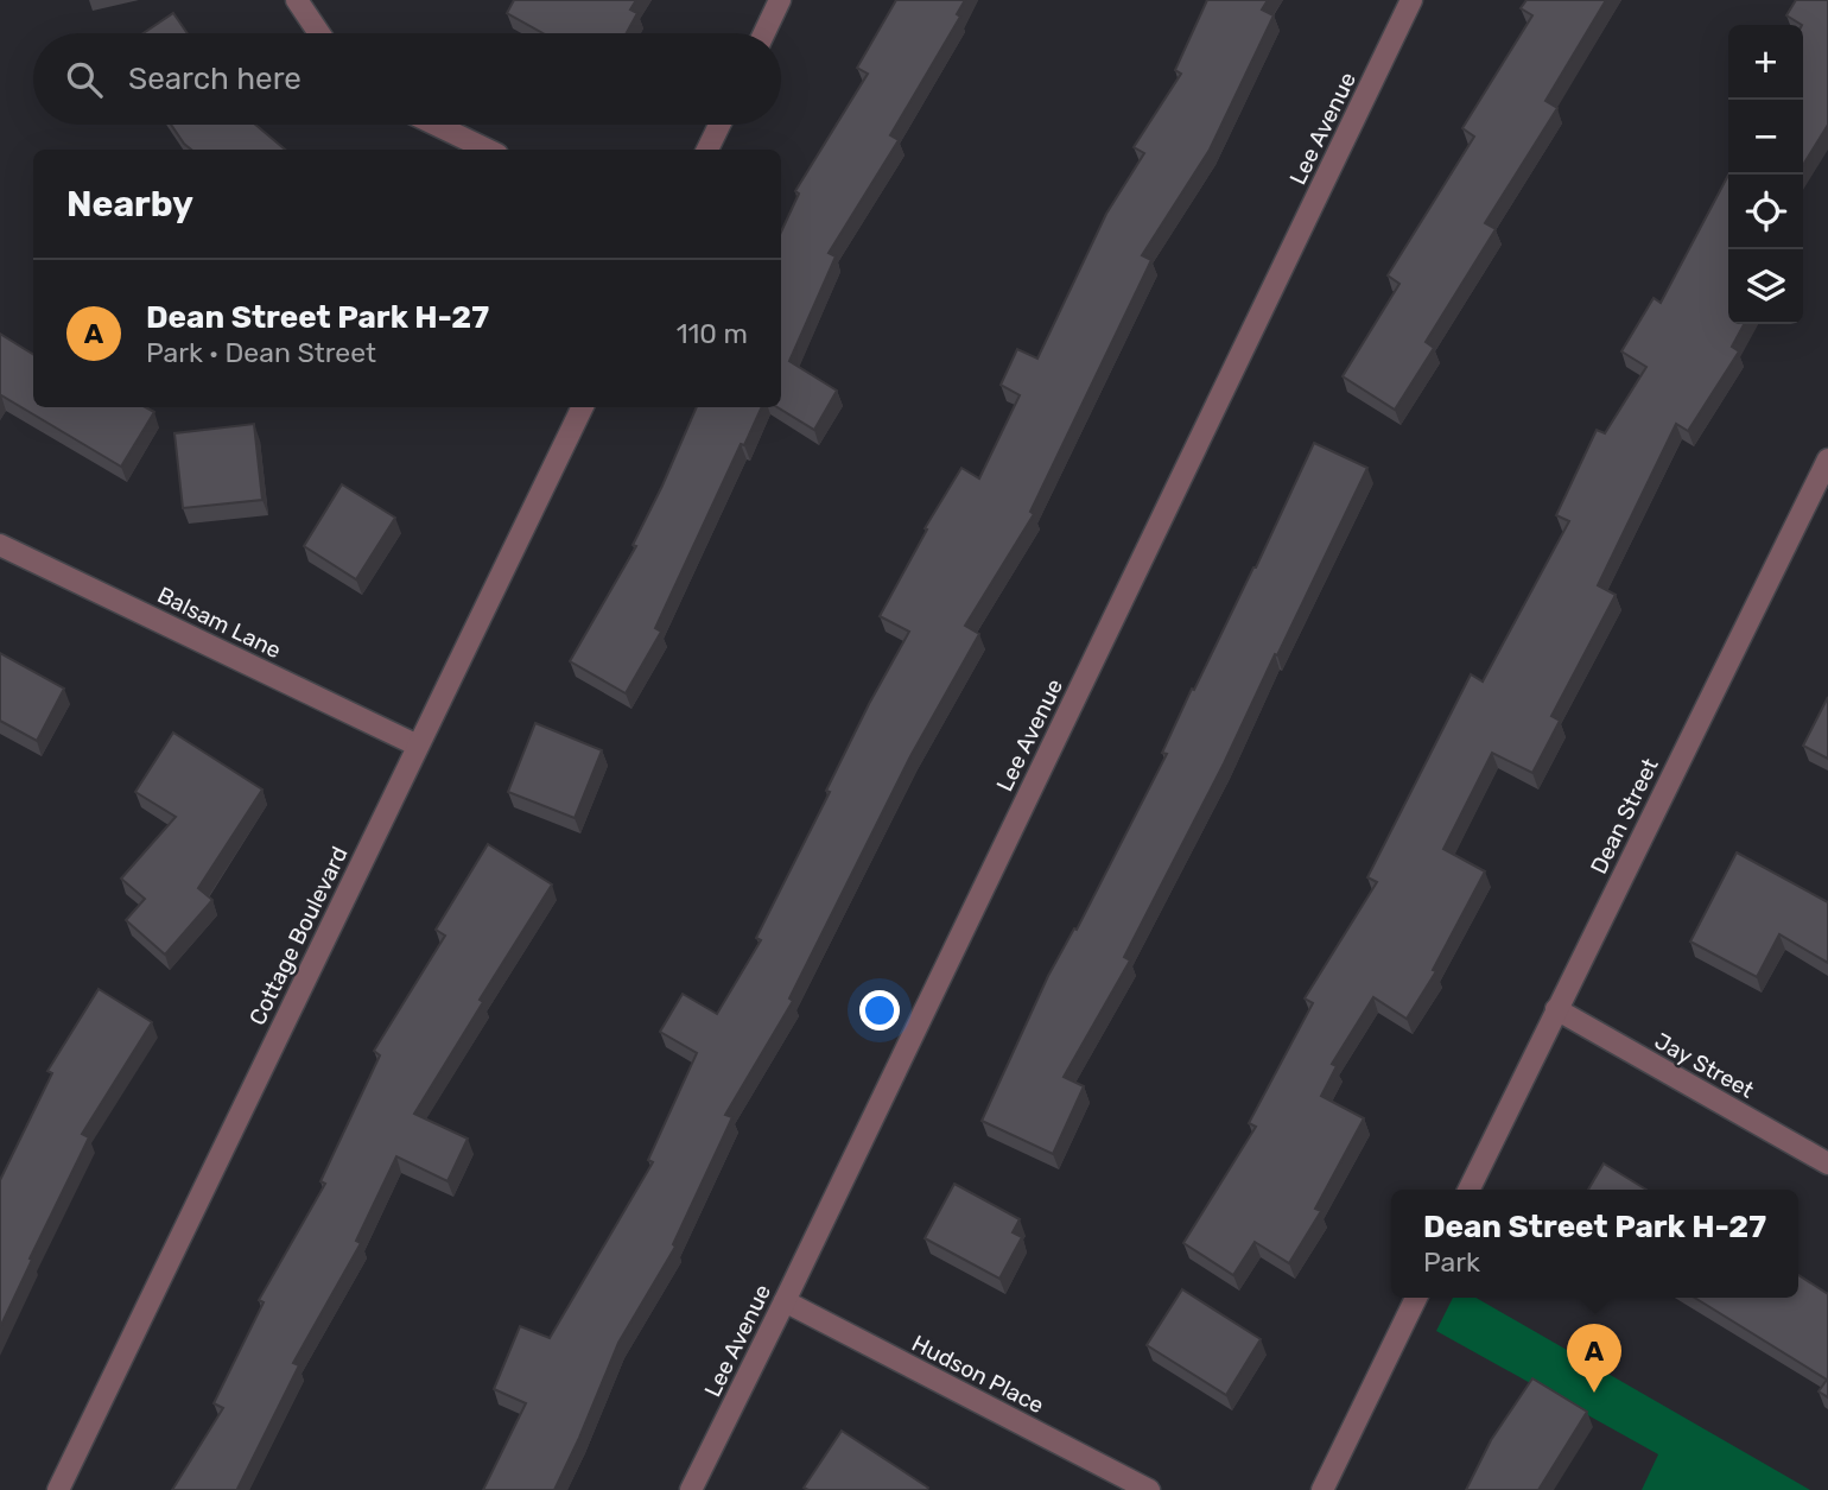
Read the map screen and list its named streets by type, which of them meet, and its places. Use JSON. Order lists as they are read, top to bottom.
{
  "streets": {
    "street": [
      "Lee Avenue",
      "Balsam Lane",
      "Dean Street",
      "Cottage Boulevard",
      "Jay Street",
      "Hudson Place"
    ]
  },
  "crossings": [
    ["Lee Avenue", "Hudson Place"],
    ["Balsam Lane", "Cottage Boulevard"],
    ["Dean Street", "Jay Street"]
  ],
  "page": {
    "map_buttons": ["+", "−"],
    "search": "Search here",
    "heading": "Nearby",
    "list": [
      {
        "mark": "A",
        "name": "Dean Street Park H-27",
        "note": "Park · Dean Street",
        "value": "110 m"
      }
    ],
    "popup": ["Dean Street Park H-27", "Park"],
    "pins": "A"
  }
}
